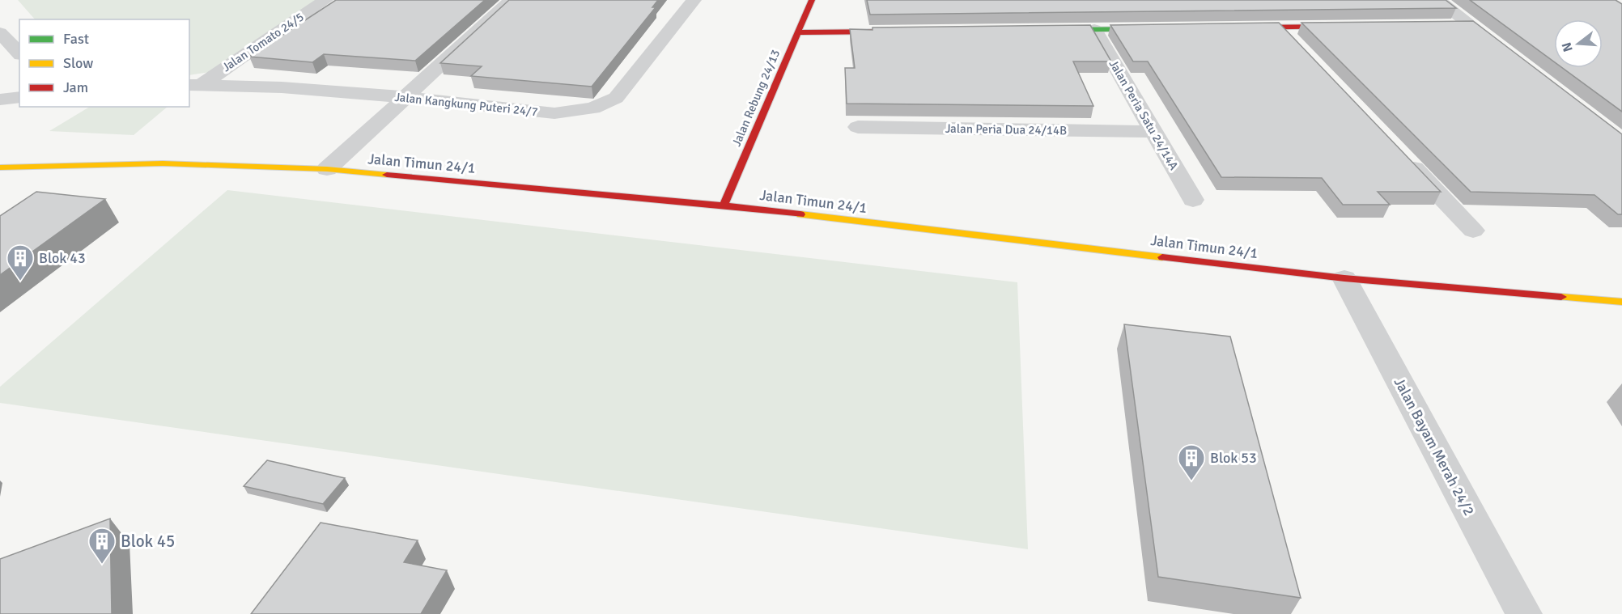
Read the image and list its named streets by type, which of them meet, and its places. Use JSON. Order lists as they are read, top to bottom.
{
  "streets": {
    "street": [
      "Jalan Tomato 24/5",
      "Jalan Rebung 24/13",
      "Jalan Kangkung Puteri 24/7",
      "Jalan Peria Satu 24/14A",
      "Jalan Peria Dua 24/14B",
      "Jalan Timun 24/1",
      "Jalan Bayam Merah 24/2"
    ]
  },
  "crossings": [
    ["Jalan Tomato 24/5", "Jalan Kangkung Puteri 24/7"],
    ["Jalan Rebung 24/13", "Jalan Timun 24/1"],
    ["Jalan Peria Satu 24/14A", "Jalan Peria Dua 24/14B"],
    ["Jalan Timun 24/1", "Jalan Bayam Merah 24/2"]
  ],
  "places": {
    "building": ["Blok 43", "Blok 53", "Blok 45"]
  },
  "legend": ["Fast", "Slow", "Jam"],
  "north": "left"
}
